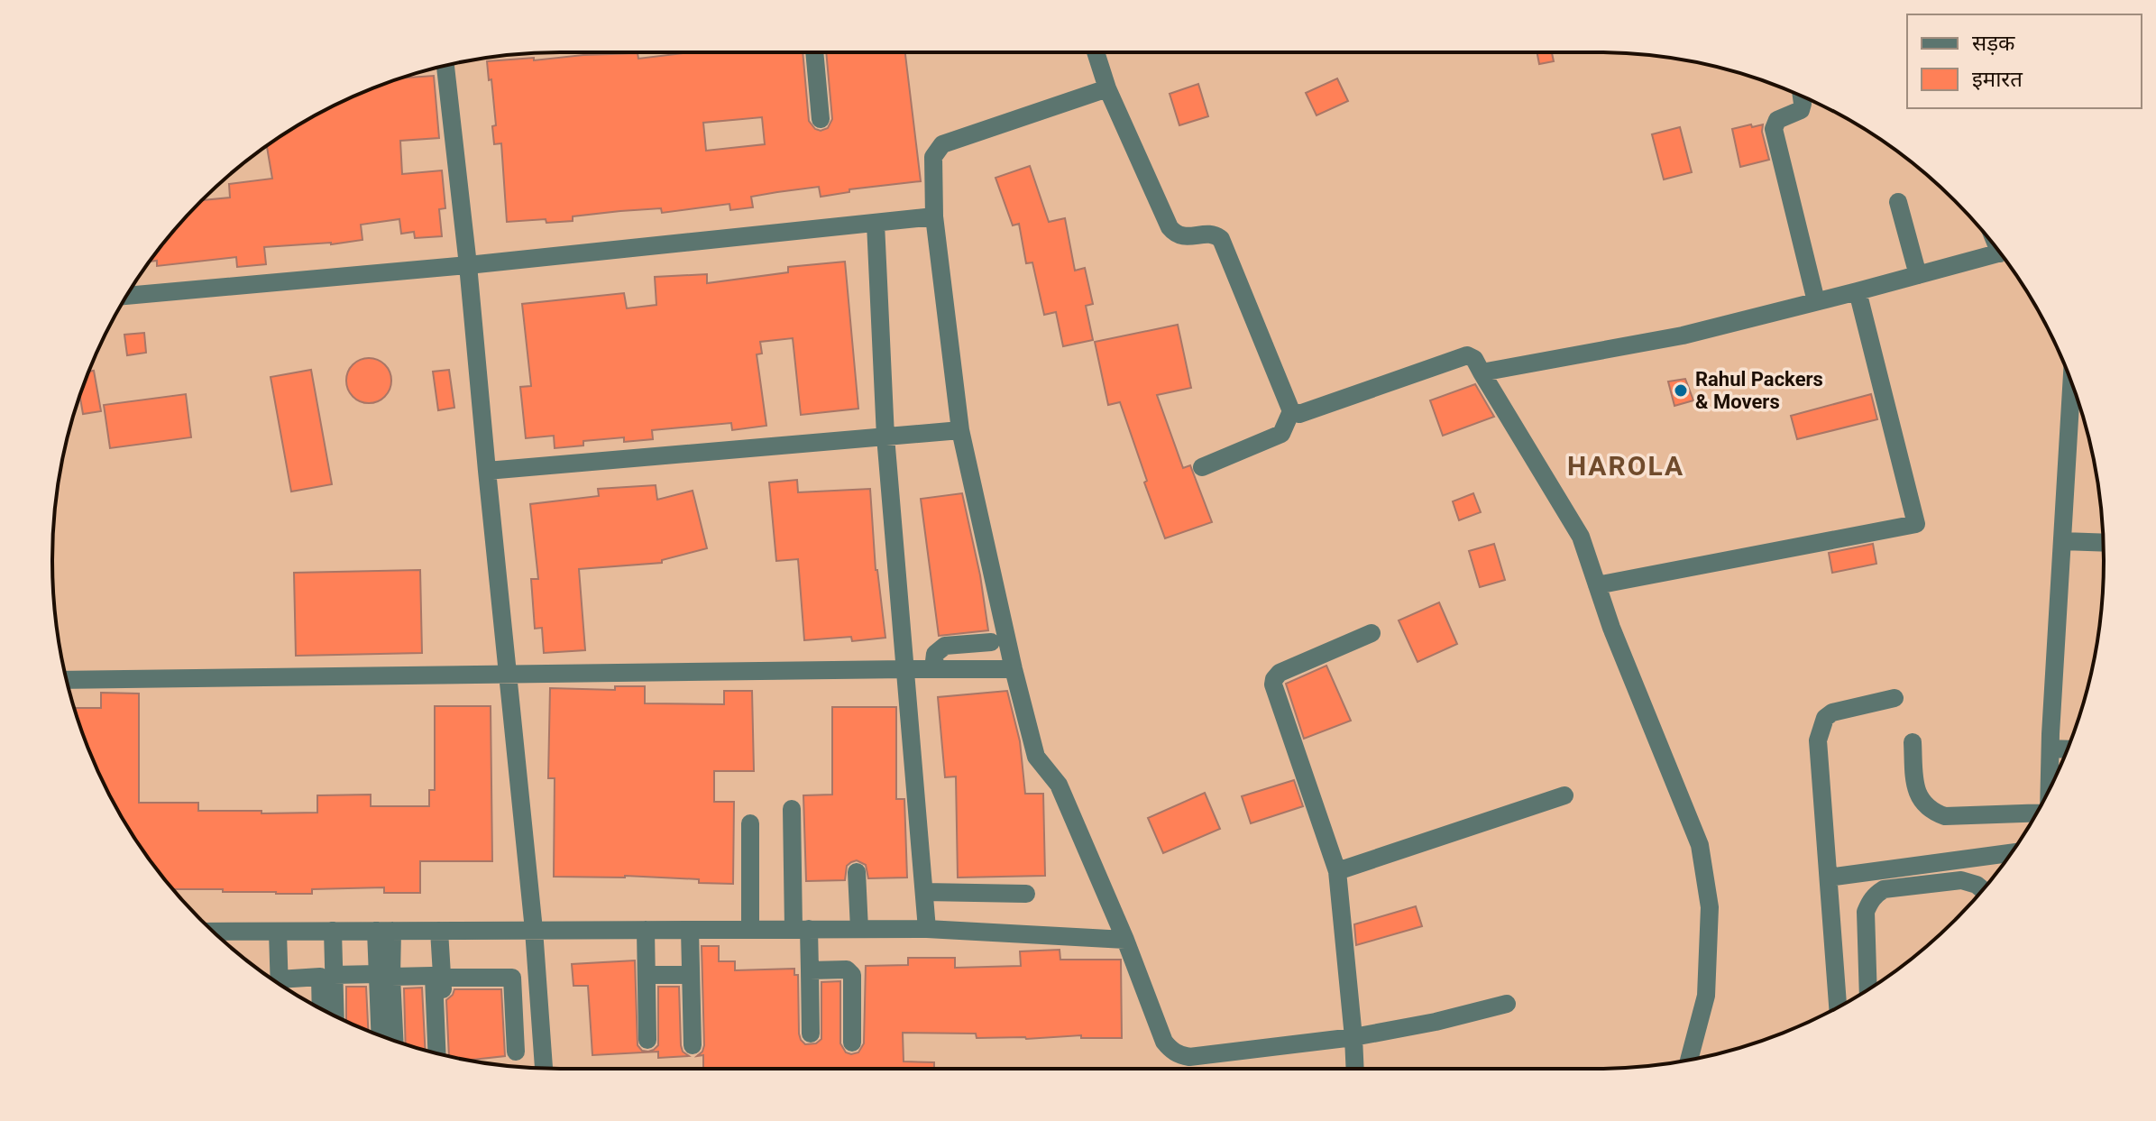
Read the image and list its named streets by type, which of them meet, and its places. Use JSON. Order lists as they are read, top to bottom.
{
  "districts": ["HAROLA"],
  "places": ["Rahul Packers & Movers"],
  "legend": ["सड़क", "इमारत"]
}
